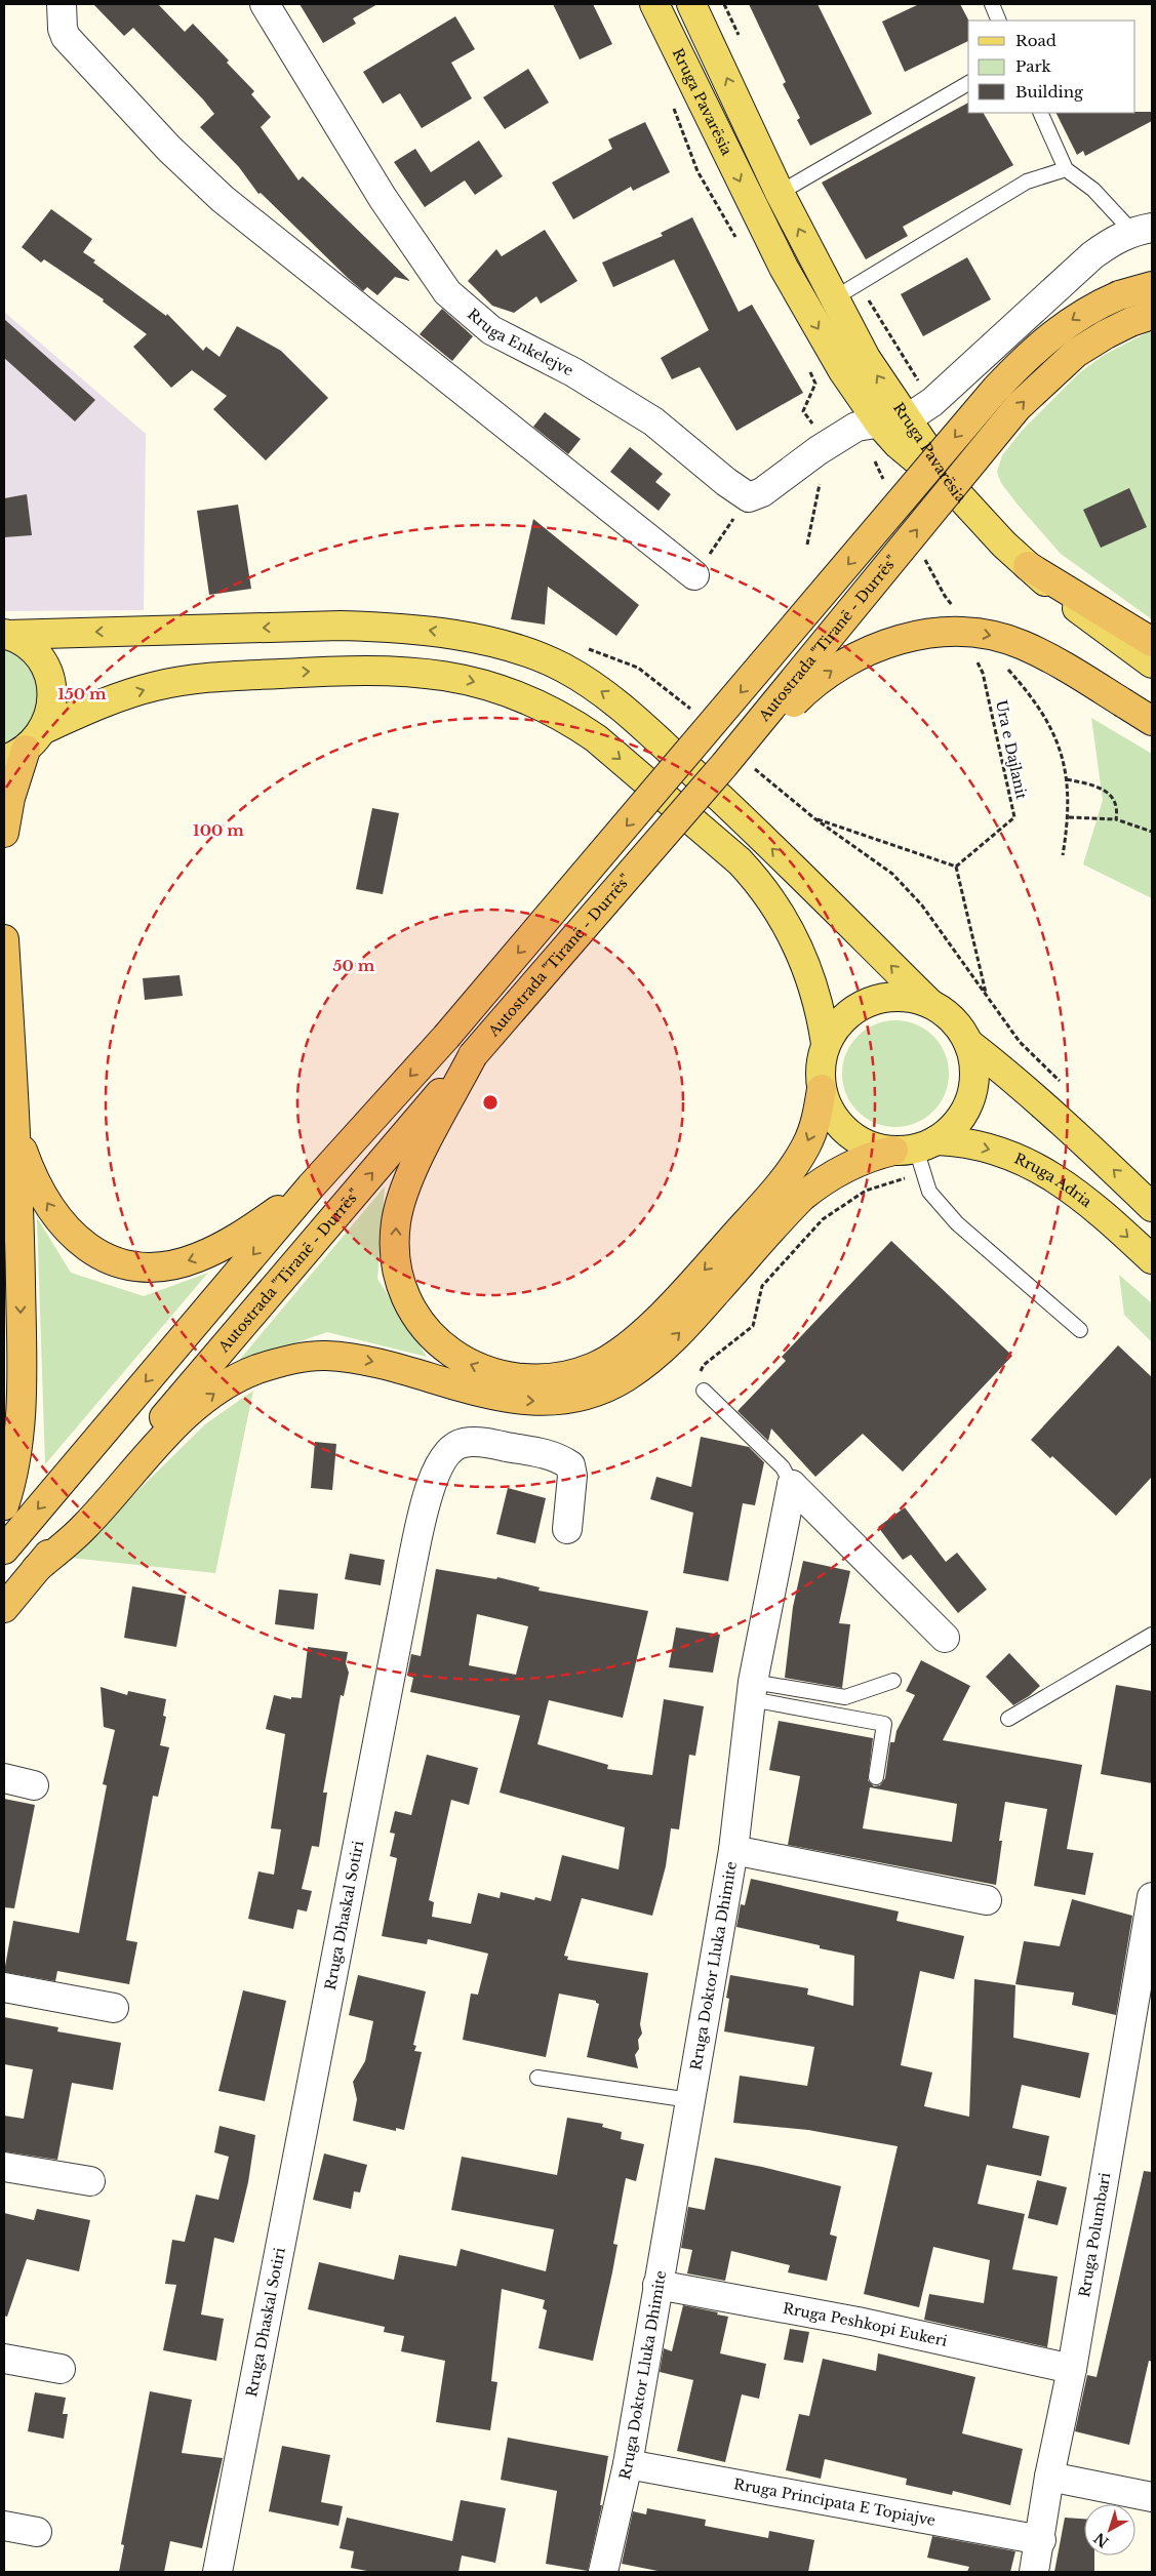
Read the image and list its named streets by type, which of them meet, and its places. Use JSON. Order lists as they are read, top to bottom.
{
  "streets": {
    "highway": ["Autostrada \"Tiranë - Durrës\""],
    "main road": ["Rruga Pavarësia", "Rruga Adria"],
    "street": [
      "Rruga Enkelejve",
      "Rruga Dhaskal Sotiri",
      "Rruga Doktor Lluka Dhimite",
      "Rruga Polumbari",
      "Rruga Peshkopi Eukeri",
      "Rruga Principata E Topiajve"
    ],
    "path": ["Ura e Dajlanit"]
  },
  "crossings": [
    ["Rruga Doktor Lluka Dhimite", "Rruga Peshkopi Eukeri"],
    ["Rruga Doktor Lluka Dhimite", "Rruga Principata E Topiajve"],
    ["Rruga Polumbari", "Rruga Peshkopi Eukeri"],
    ["Rruga Polumbari", "Rruga Principata E Topiajve"]
  ],
  "legend": ["Road", "Park", "Building"],
  "north": "bottom left",
  "rings": ["150 m", "100 m", "50 m"]
}
